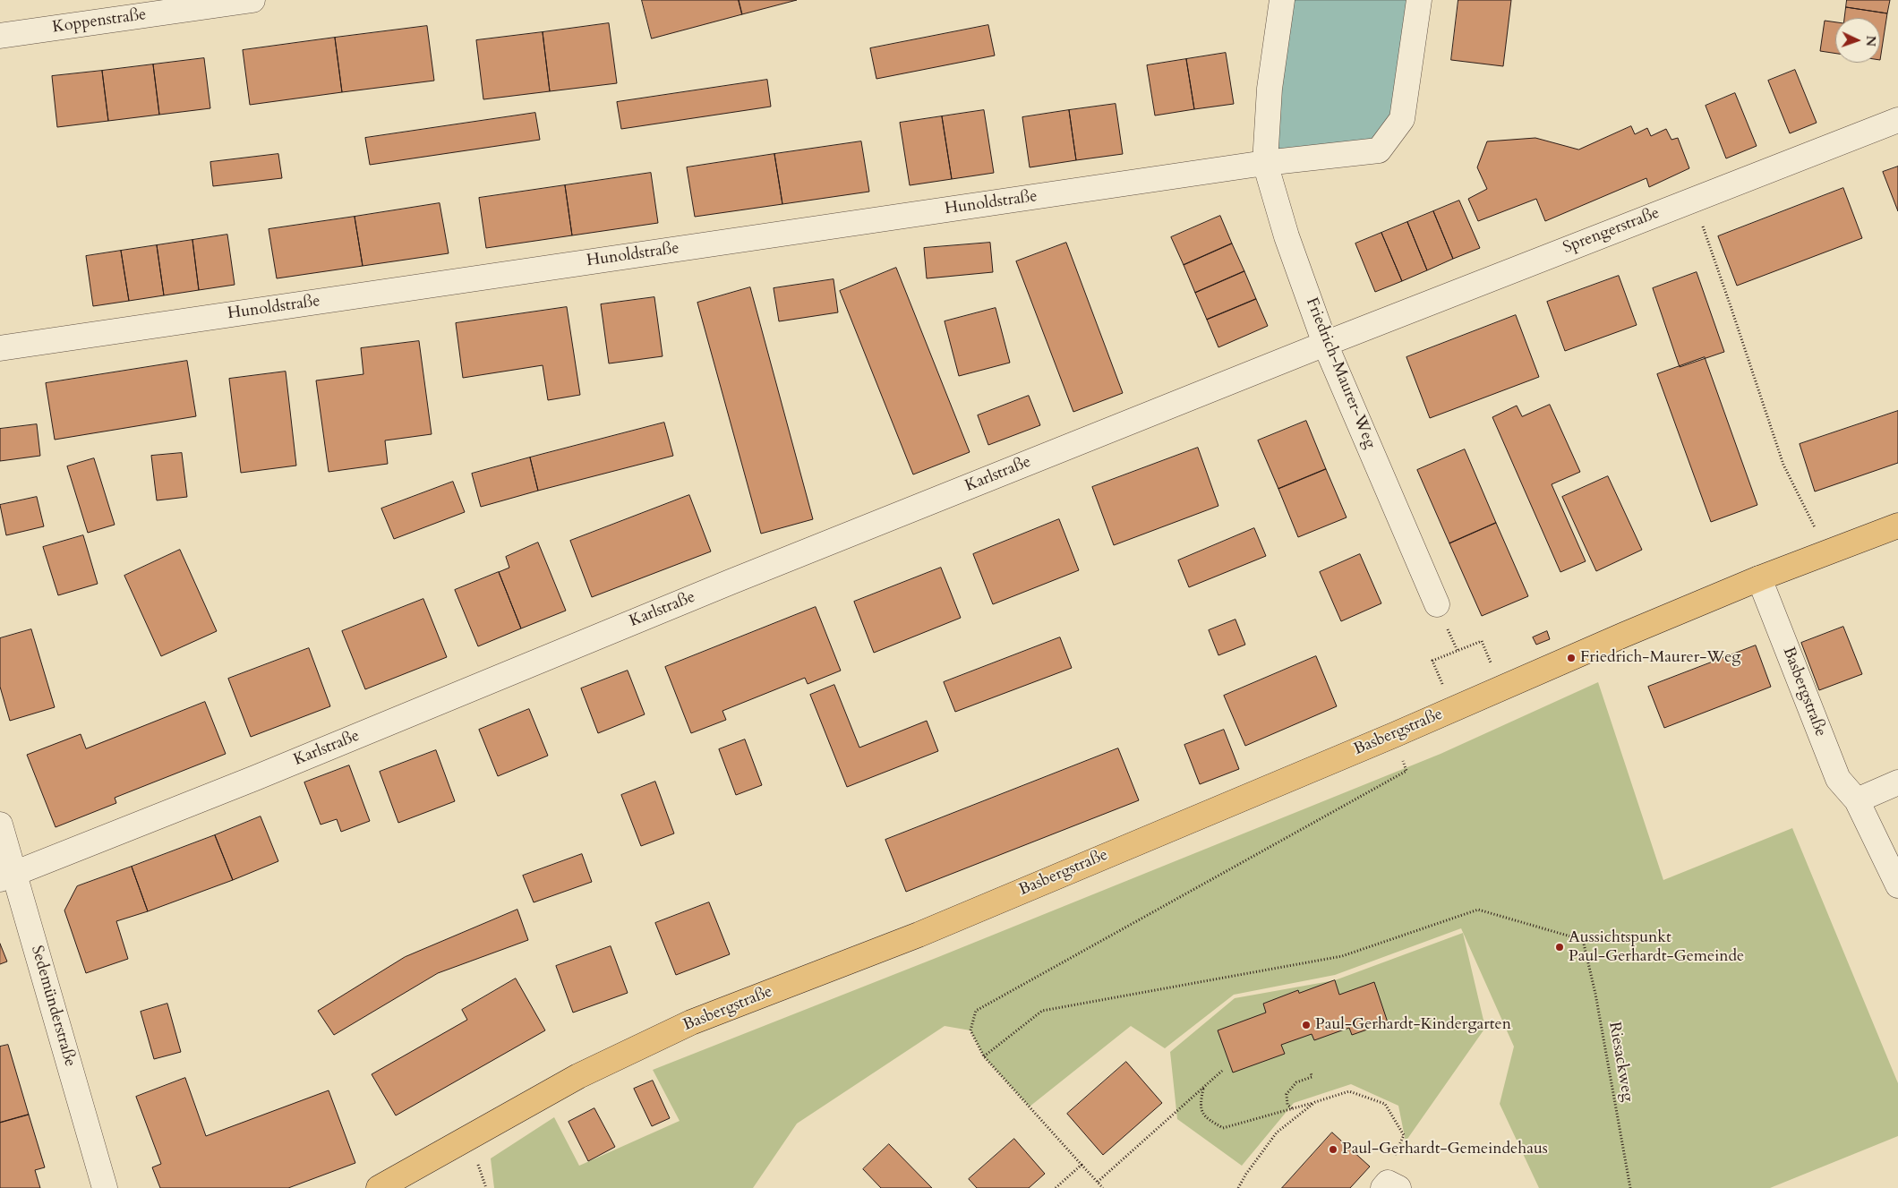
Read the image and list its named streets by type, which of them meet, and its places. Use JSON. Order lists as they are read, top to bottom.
{
  "streets": {
    "main road": ["Basbergstraße"],
    "street": [
      "Koppenstraße",
      "Hunoldstraße",
      "Sprengerstraße",
      "Friedrich-Maurer-Weg",
      "Karlstraße",
      "Sedemünderstraße"
    ],
    "path": ["Riesackweg"]
  },
  "crossings": [
    ["Hunoldstraße", "Friedrich-Maurer-Weg"],
    ["Sprengerstraße", "Friedrich-Maurer-Weg"],
    ["Sprengerstraße", "Karlstraße"],
    ["Friedrich-Maurer-Weg", "Karlstraße"],
    ["Karlstraße", "Sedemünderstraße"]
  ],
  "places": [
    "Friedrich-Maurer-Weg",
    "Aussichtspunkt Paul-Gerhardt-Gemeinde",
    "Paul-Gerhardt-Kindergarten",
    "Paul-Gerhardt-Gemeindehaus"
  ],
  "north": "right"
}
